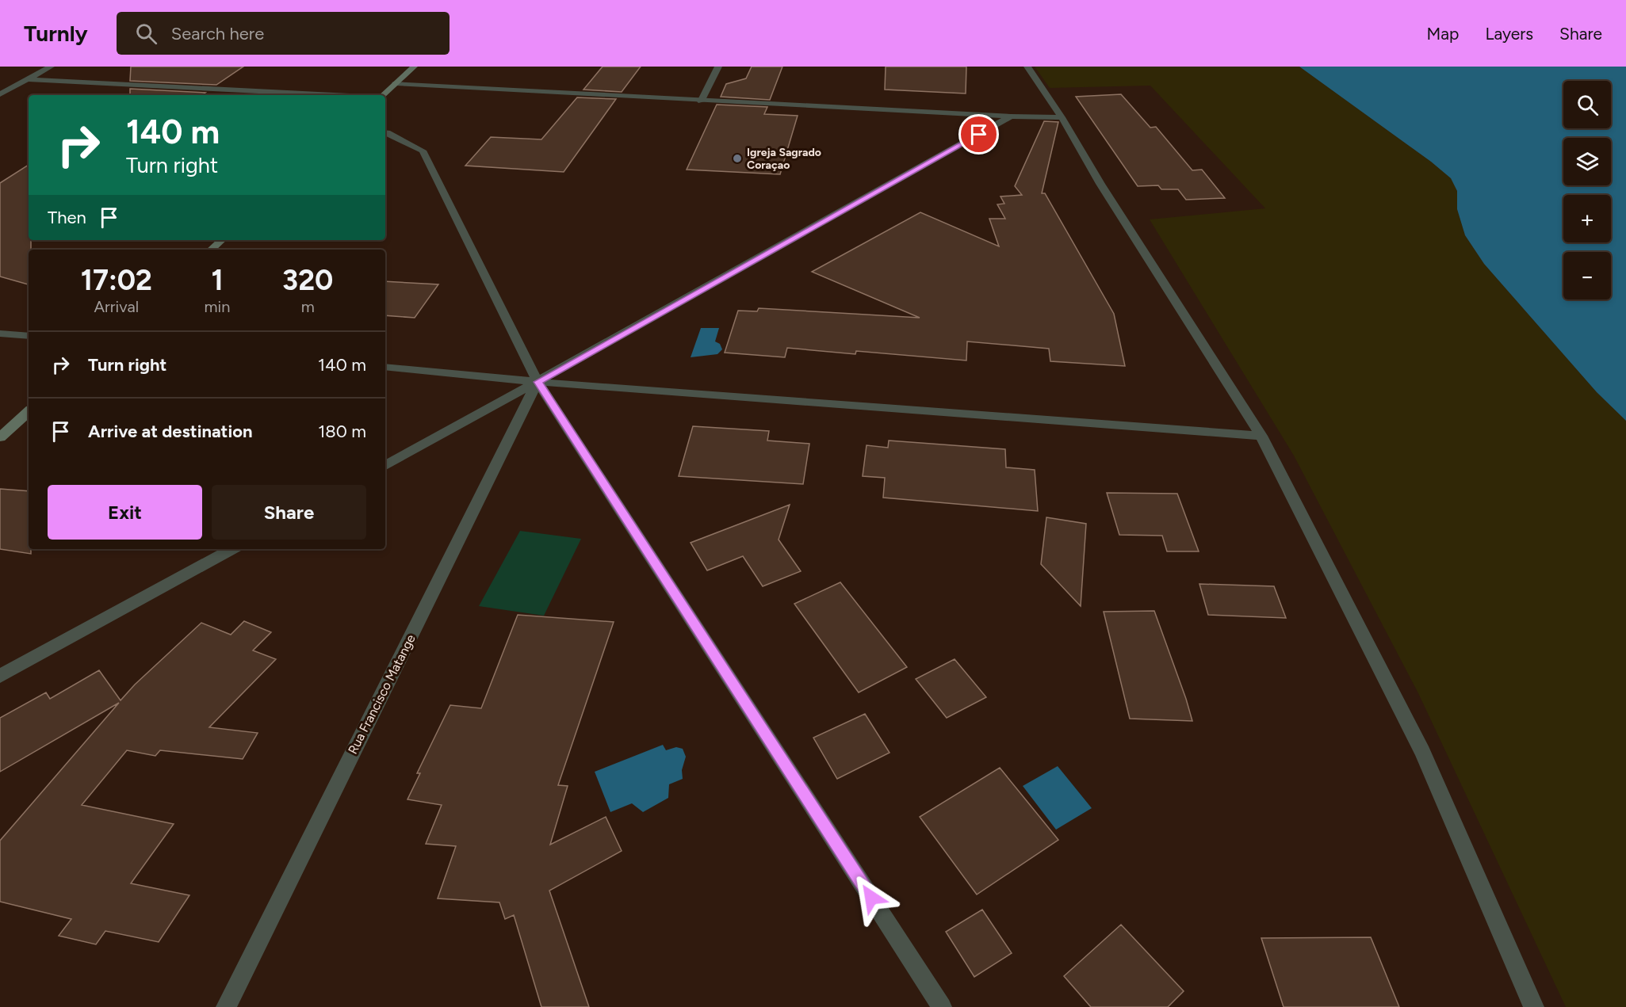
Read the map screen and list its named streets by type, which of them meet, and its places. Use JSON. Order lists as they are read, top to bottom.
{
  "streets": {
    "street": ["Rua Francisco Matange"]
  },
  "places": ["Igreja Sagrado Coraçao"],
  "page": {
    "header": "Turnly",
    "search": "Search here",
    "nav": ["Map", "Layers", "Share"],
    "map_buttons": ["+", "−"],
    "turn": ["140 m", "Turn right"],
    "then": "Then",
    "eta": [
      "17:02",
      "Arrival",
      "1",
      "min",
      "320",
      "m"
    ],
    "list": [
      {
        "name": "Turn right",
        "value": "140 m"
      },
      {
        "name": "Arrive at destination",
        "value": "180 m"
      }
    ],
    "buttons": ["Exit", "Share"]
  }
}
